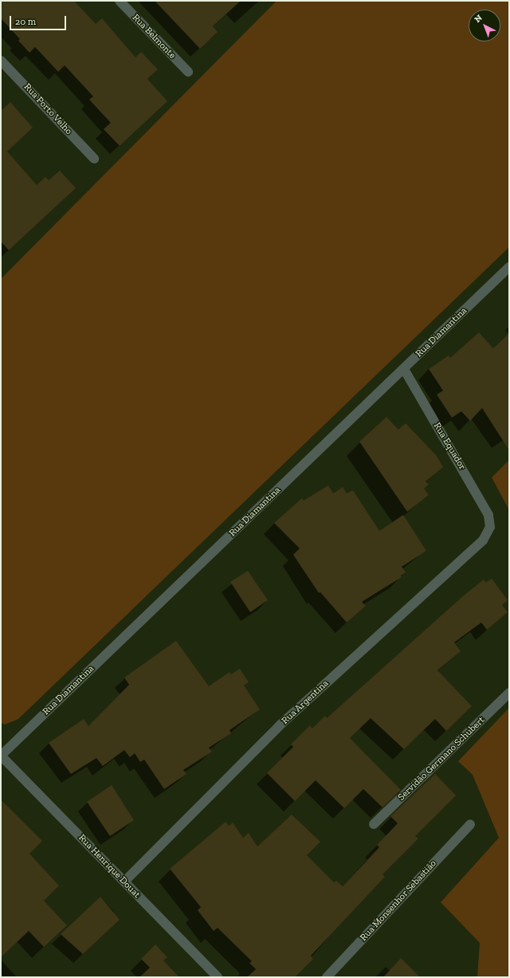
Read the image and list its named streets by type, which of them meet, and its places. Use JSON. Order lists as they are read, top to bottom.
{
  "streets": {
    "street": [
      "Rua Belmonte",
      "Rua Porto Velho",
      "Rua Diamantina",
      "Rua Equador",
      "Rua Argentina",
      "Servidão Germano Schubert",
      "Rua Henrique Douat",
      "Rua Monsenhor Sebastião"
    ]
  },
  "crossings": [
    ["Rua Diamantina", "Rua Equador"],
    ["Rua Diamantina", "Rua Henrique Douat"],
    ["Rua Equador", "Rua Argentina"],
    ["Rua Argentina", "Rua Henrique Douat"]
  ],
  "scale_bar": "20 m",
  "north": "top left"
}
